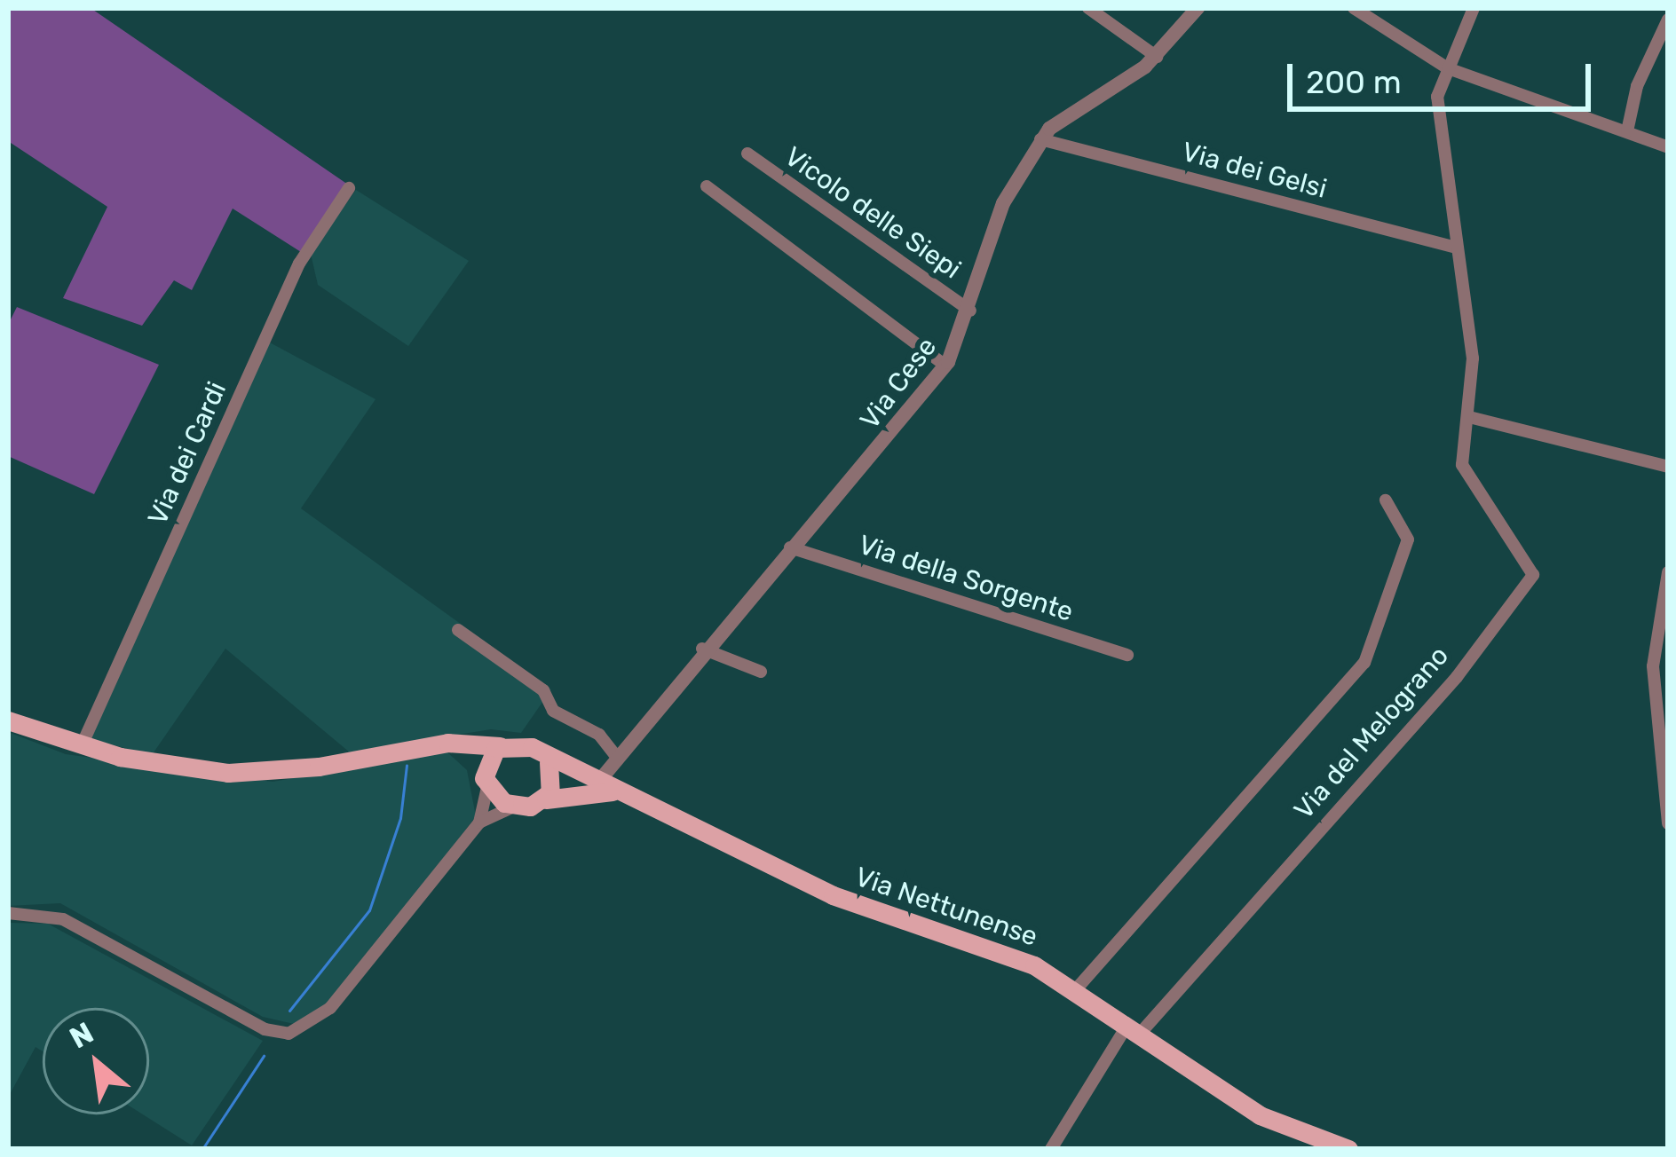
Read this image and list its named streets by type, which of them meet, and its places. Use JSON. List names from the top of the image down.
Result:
{
  "streets": {
    "main road": ["Via Nettunense"],
    "street": [
      "Via dei Gelsi",
      "Vicolo delle Siepi",
      "Via Cese",
      "Via dei Cardi",
      "Via della Sorgente",
      "Via del Melograno"
    ]
  },
  "crossings": [
    ["Via dei Gelsi", "Via Cese"],
    ["Via dei Gelsi", "Via del Melograno"],
    ["Vicolo delle Siepi", "Via Cese"],
    ["Via Cese", "Via della Sorgente"],
    ["Via Cese", "Via Nettunense"],
    ["Via dei Cardi", "Via Nettunense"],
    ["Via del Melograno", "Via Nettunense"]
  ],
  "scale_bar": "200 m",
  "north": "top left"
}
